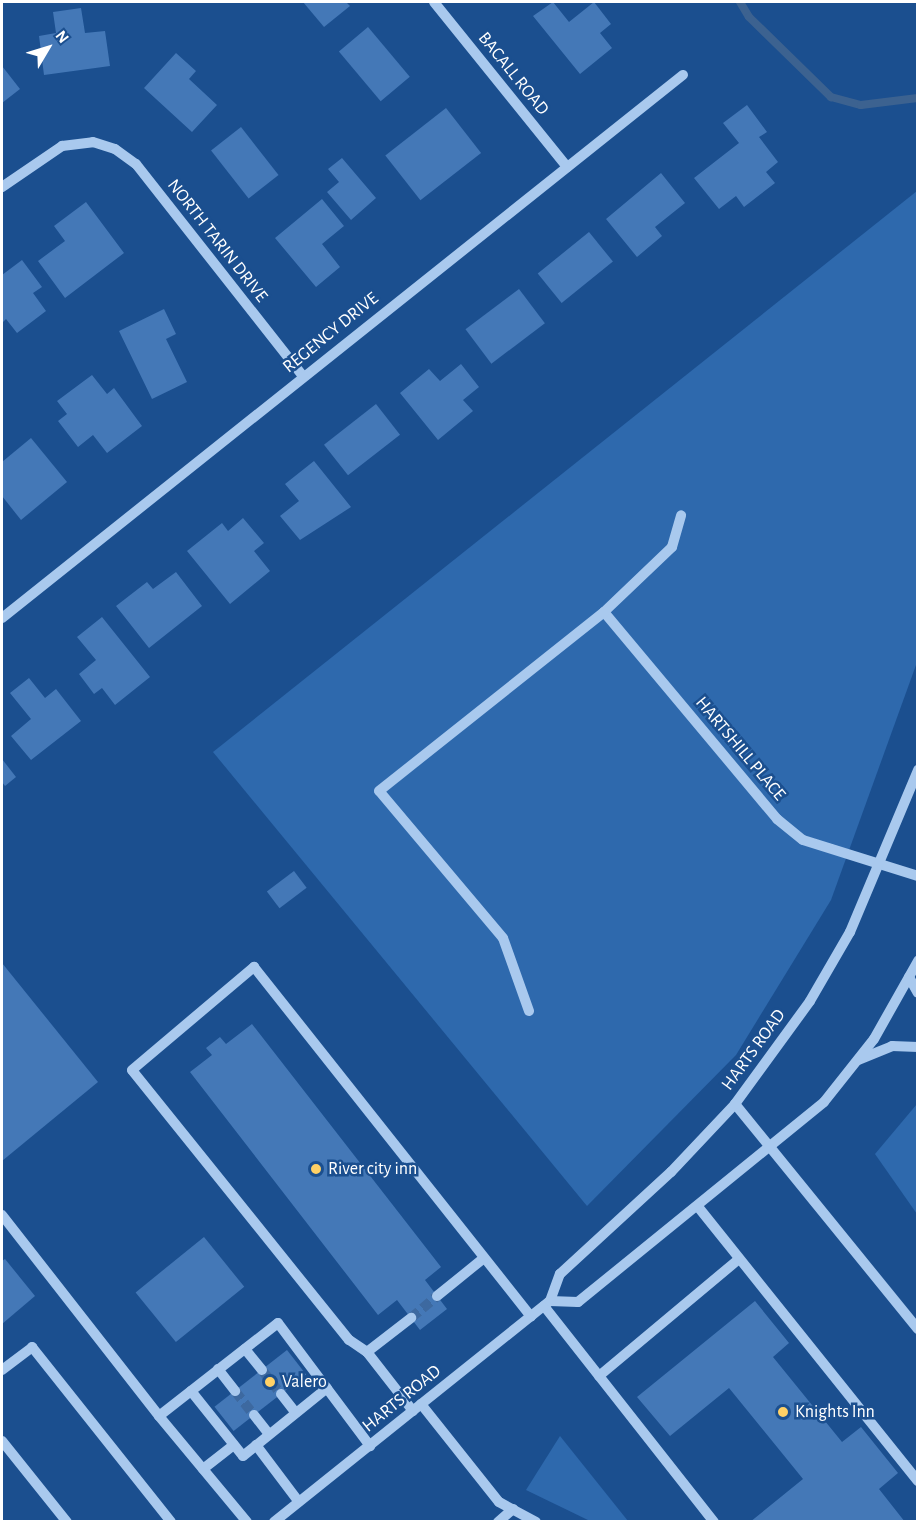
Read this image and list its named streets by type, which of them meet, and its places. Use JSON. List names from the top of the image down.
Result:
{
  "streets": {
    "street": [
      "BACALL ROAD",
      "NORTH TARIN DRIVE",
      "REGENCY DRIVE",
      "HARTSHILL PLACE",
      "HARTS ROAD"
    ]
  },
  "crossings": [
    ["BACALL ROAD", "REGENCY DRIVE"],
    ["NORTH TARIN DRIVE", "REGENCY DRIVE"],
    ["HARTSHILL PLACE", "HARTS ROAD"]
  ],
  "places": ["River city inn", "Valero", "Knights Inn"],
  "north": "top right"
}
